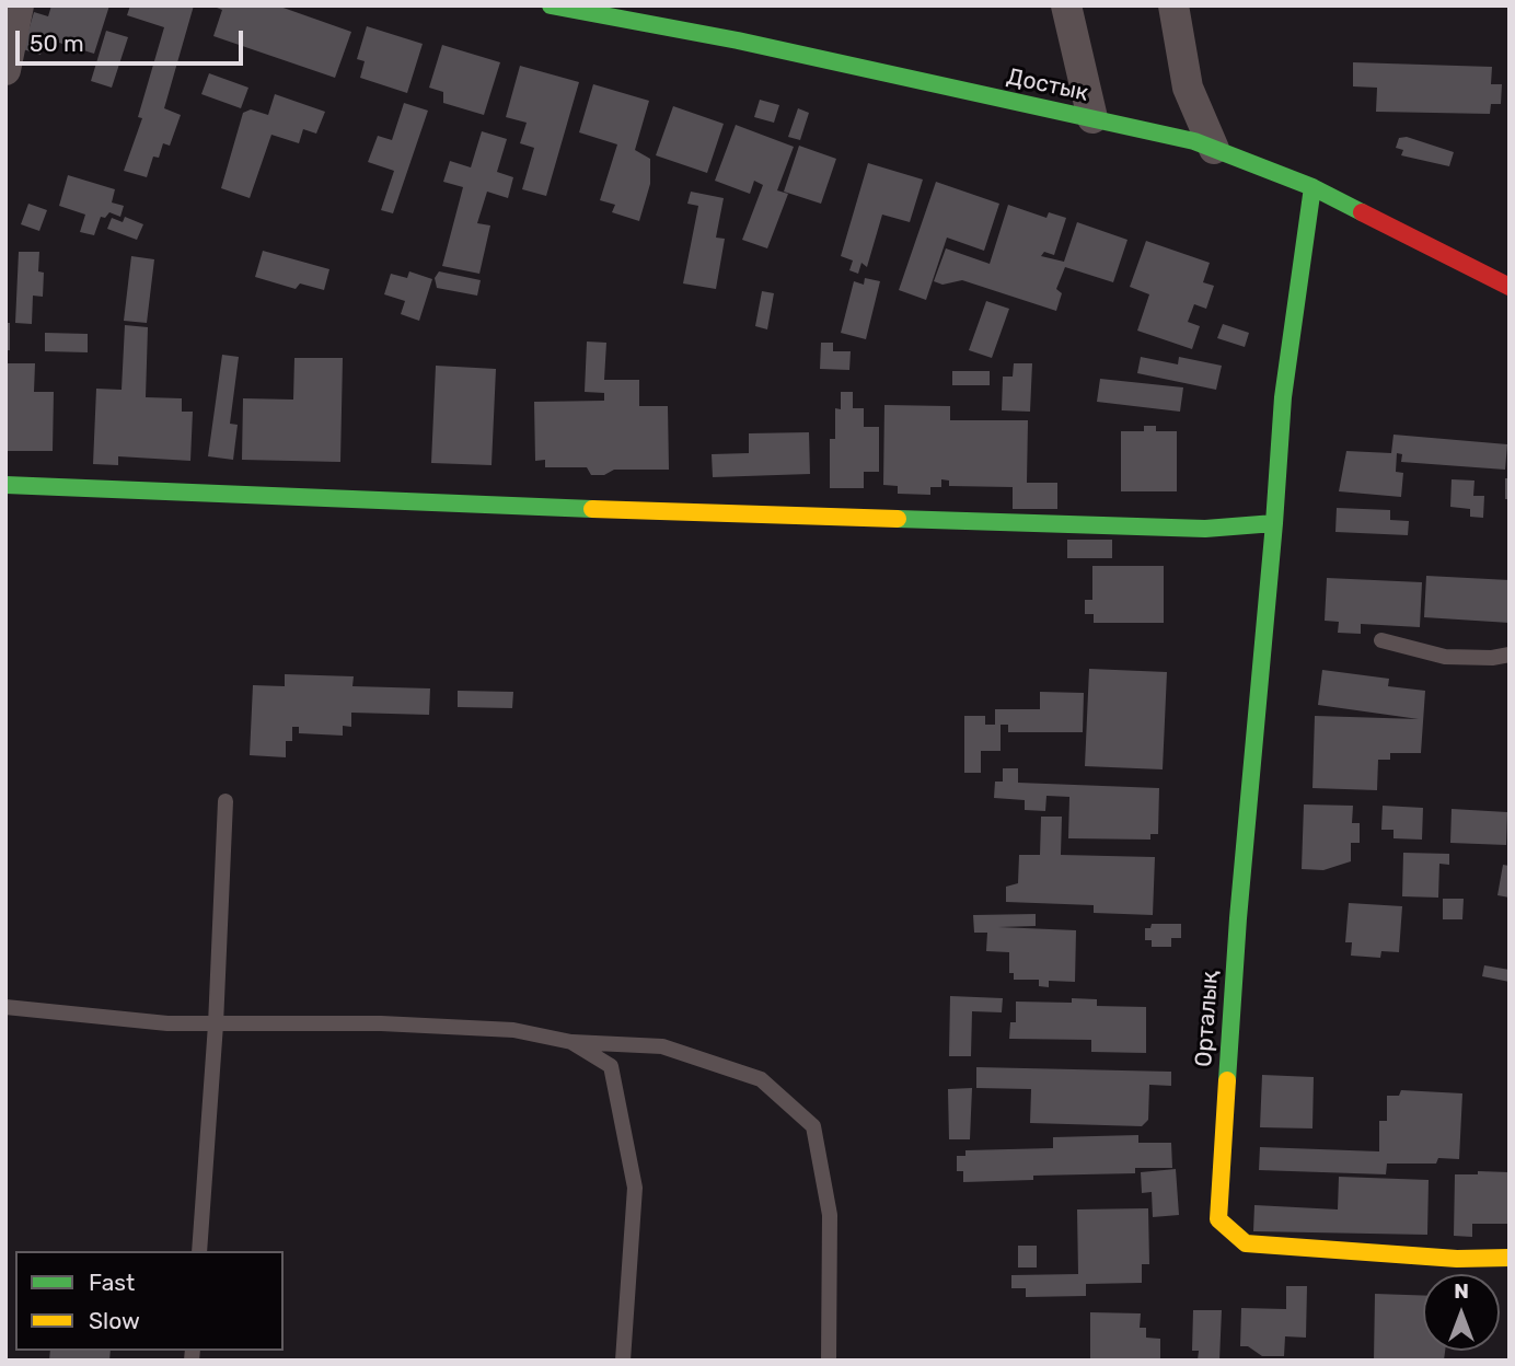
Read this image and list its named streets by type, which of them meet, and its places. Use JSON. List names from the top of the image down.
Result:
{
  "streets": {
    "street": ["Достык", "Орталық"]
  },
  "legend": ["Fast", "Slow"],
  "scale_bar": "50 m",
  "north": "top"
}
